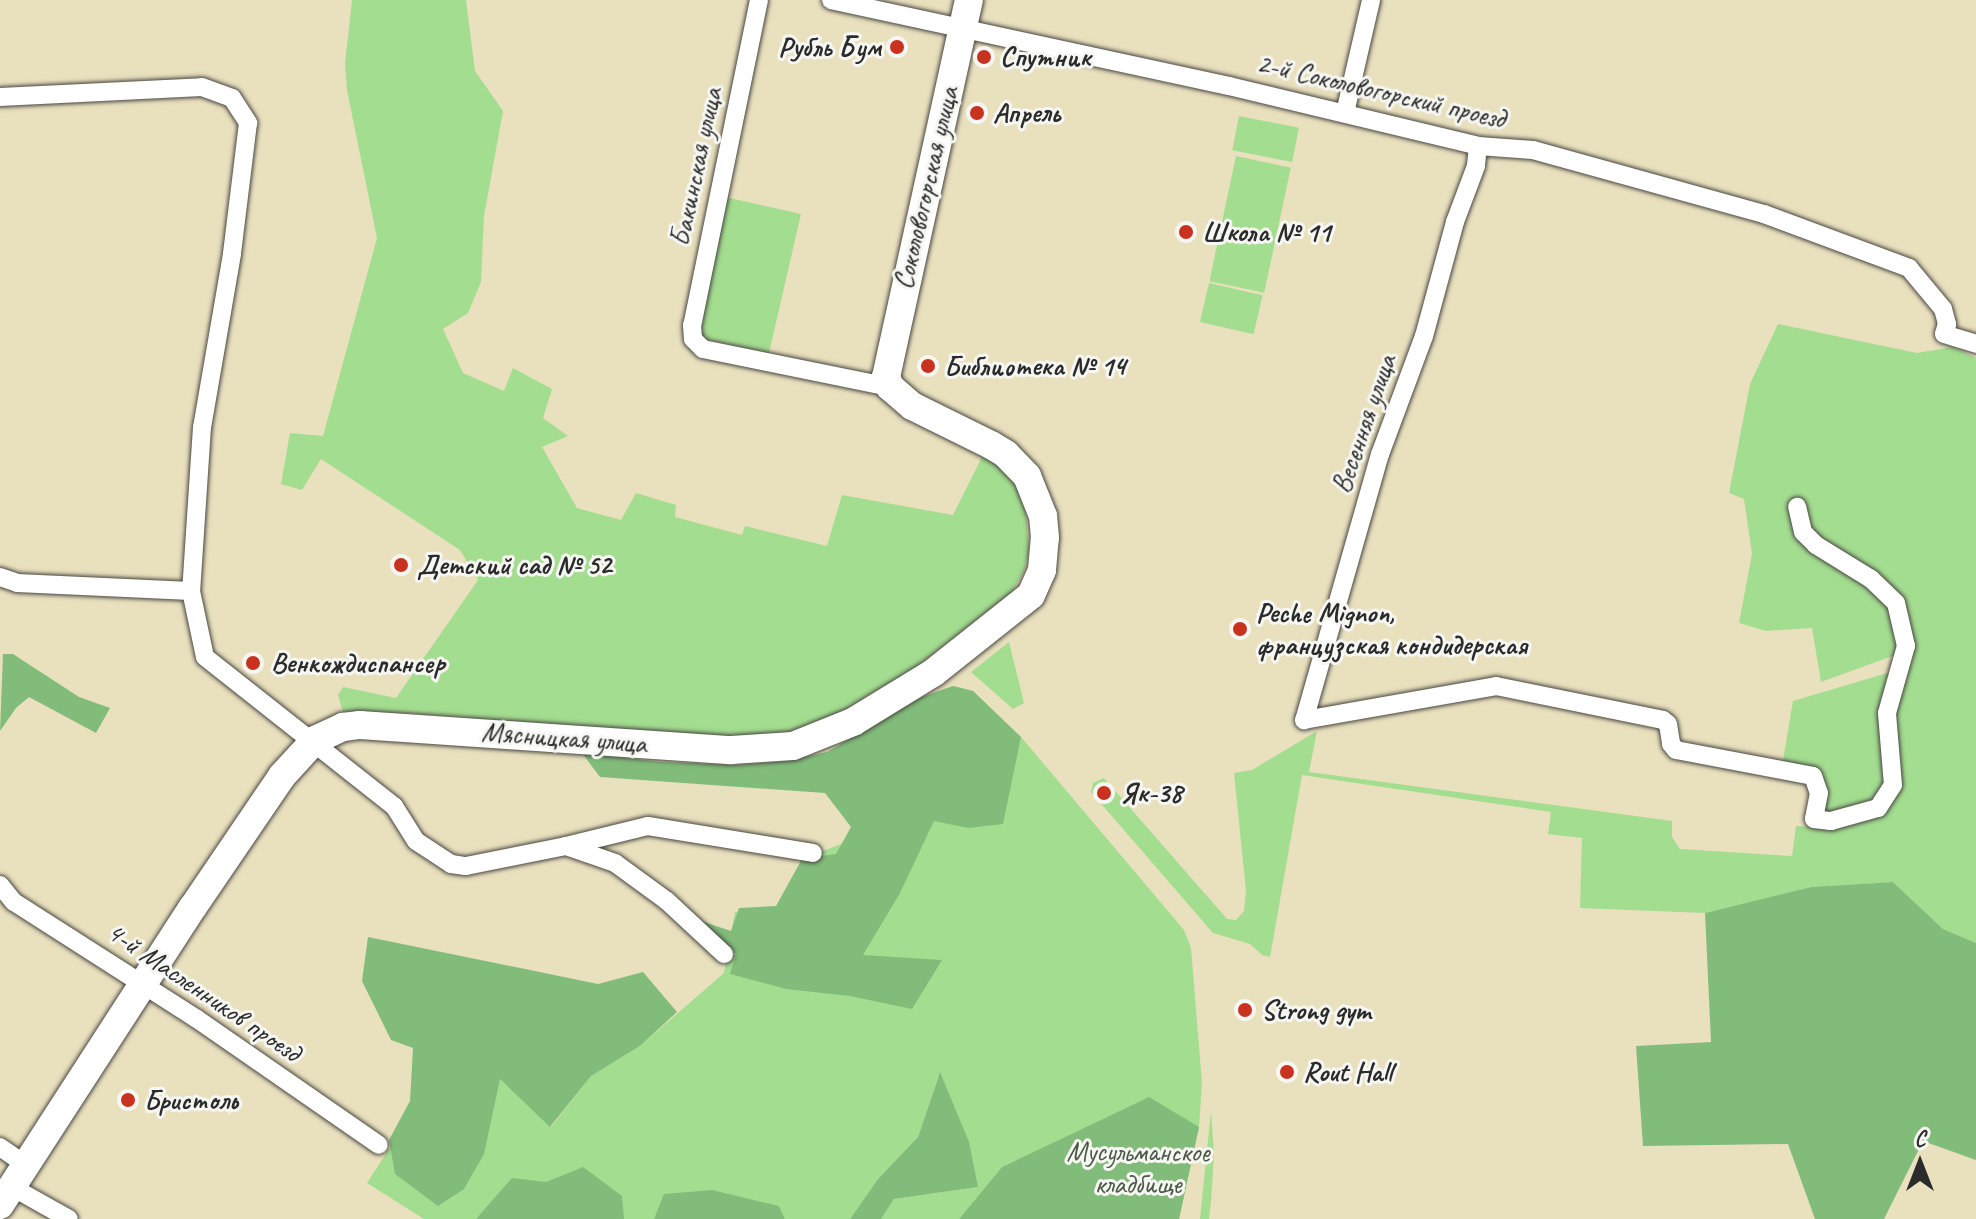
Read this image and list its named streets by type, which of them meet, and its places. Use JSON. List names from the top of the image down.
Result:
{
  "streets": {
    "main road": ["Соколовогорская улица", "Мясницкая улица"],
    "street": [
      "2-й Соколовогорский проезд",
      "Бакинская улица",
      "Весенняя улица",
      "4-й Масленников проезд"
    ]
  },
  "crossings": [
    ["2-й Соколовогорский проезд", "Соколовогорская улица"],
    ["2-й Соколовогорский проезд", "Весенняя улица"],
    ["Бакинская улица", "Соколовогорская улица"],
    ["Бакинская улица", "Мясницкая улица"],
    ["Соколовогорская улица", "Мясницкая улица"],
    ["Мясницкая улица", "4-й Масленников проезд"]
  ],
  "parks": ["Мусульманское кладбище"],
  "places": [
    "Рубль Бум",
    "Спутник",
    "Апрель",
    "Школа № 11",
    "Библиотека № 14",
    "Детский сад № 52",
    "Peche Mignon, французская кондидерская",
    "Венкождиспансер",
    "Як-38",
    "Strong gym",
    "Rout Hall",
    "Бристоль"
  ],
  "north": "top"
}
